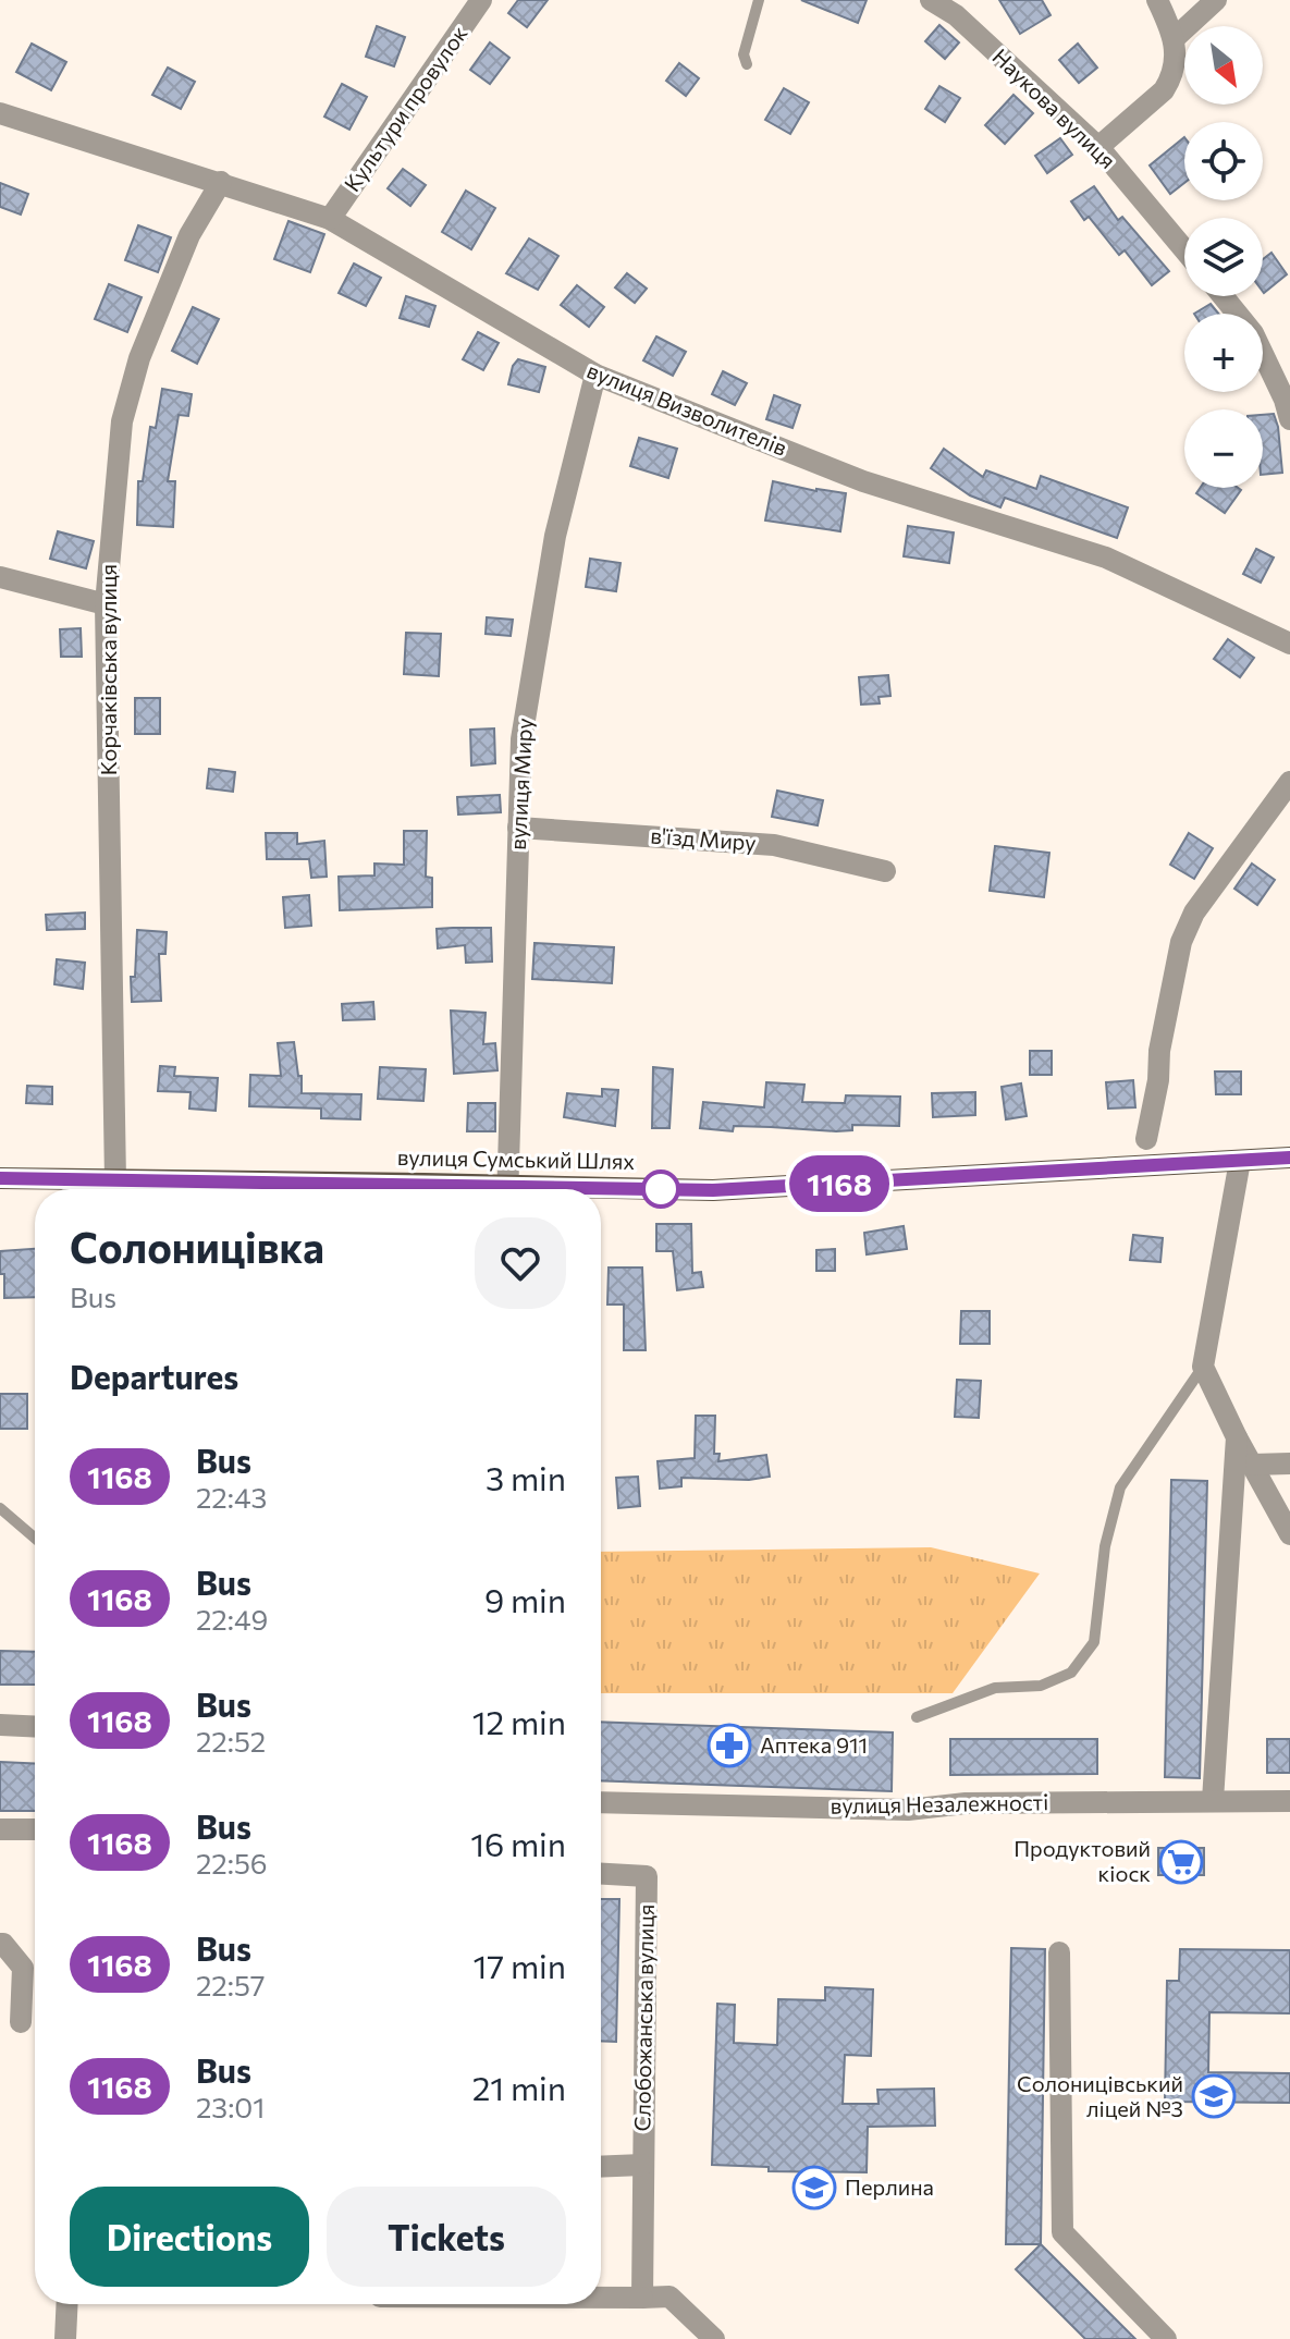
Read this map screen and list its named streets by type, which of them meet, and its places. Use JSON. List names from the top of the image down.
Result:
{
  "streets": {
    "main road": ["вулиця Сумський Шлях"],
    "street": [
      "Культури провулок",
      "Наукова вулиця",
      "вулиця Визволителів",
      "Корчаківська вулиця",
      "вулиця Миру",
      "в'їзд Миру",
      "вулиця Незалежності",
      "Слобожанська вулиця"
    ]
  },
  "crossings": [
    ["Культури провулок", "вулиця Визволителів"],
    ["вулиця Визволителів", "Корчаківська вулиця"],
    ["вулиця Визволителів", "вулиця Миру"],
    ["Корчаківська вулиця", "вулиця Сумський Шлях"],
    ["вулиця Миру", "в'їзд Миру"]
  ],
  "places": {
    "pharmacy": ["Аптека 911"],
    "supermarket": ["Продуктовий кіоск"],
    "school or university": ["Солоницівський ліцей №3", "Перлина"]
  },
  "lines": ["bus line 1168"],
  "north": "bottom right",
  "page": {
    "on_map": "1168",
    "map_buttons": ["+", "−"],
    "heading": [
      ["Солоницівка", "Bus"],
      "Departures"
    ],
    "list": [
      {
        "mark": "1168",
        "name": "Bus",
        "note": "22:43",
        "value": "3 min"
      },
      {
        "mark": "1168",
        "name": "Bus",
        "note": "22:49",
        "value": "9 min"
      },
      {
        "mark": "1168",
        "name": "Bus",
        "note": "22:52",
        "value": "12 min"
      },
      {
        "mark": "1168",
        "name": "Bus",
        "note": "22:56",
        "value": "16 min"
      },
      {
        "mark": "1168",
        "name": "Bus",
        "note": "22:57",
        "value": "17 min"
      },
      {
        "mark": "1168",
        "name": "Bus",
        "note": "23:01",
        "value": "21 min"
      }
    ],
    "buttons": ["Directions", "Tickets"]
  }
}
